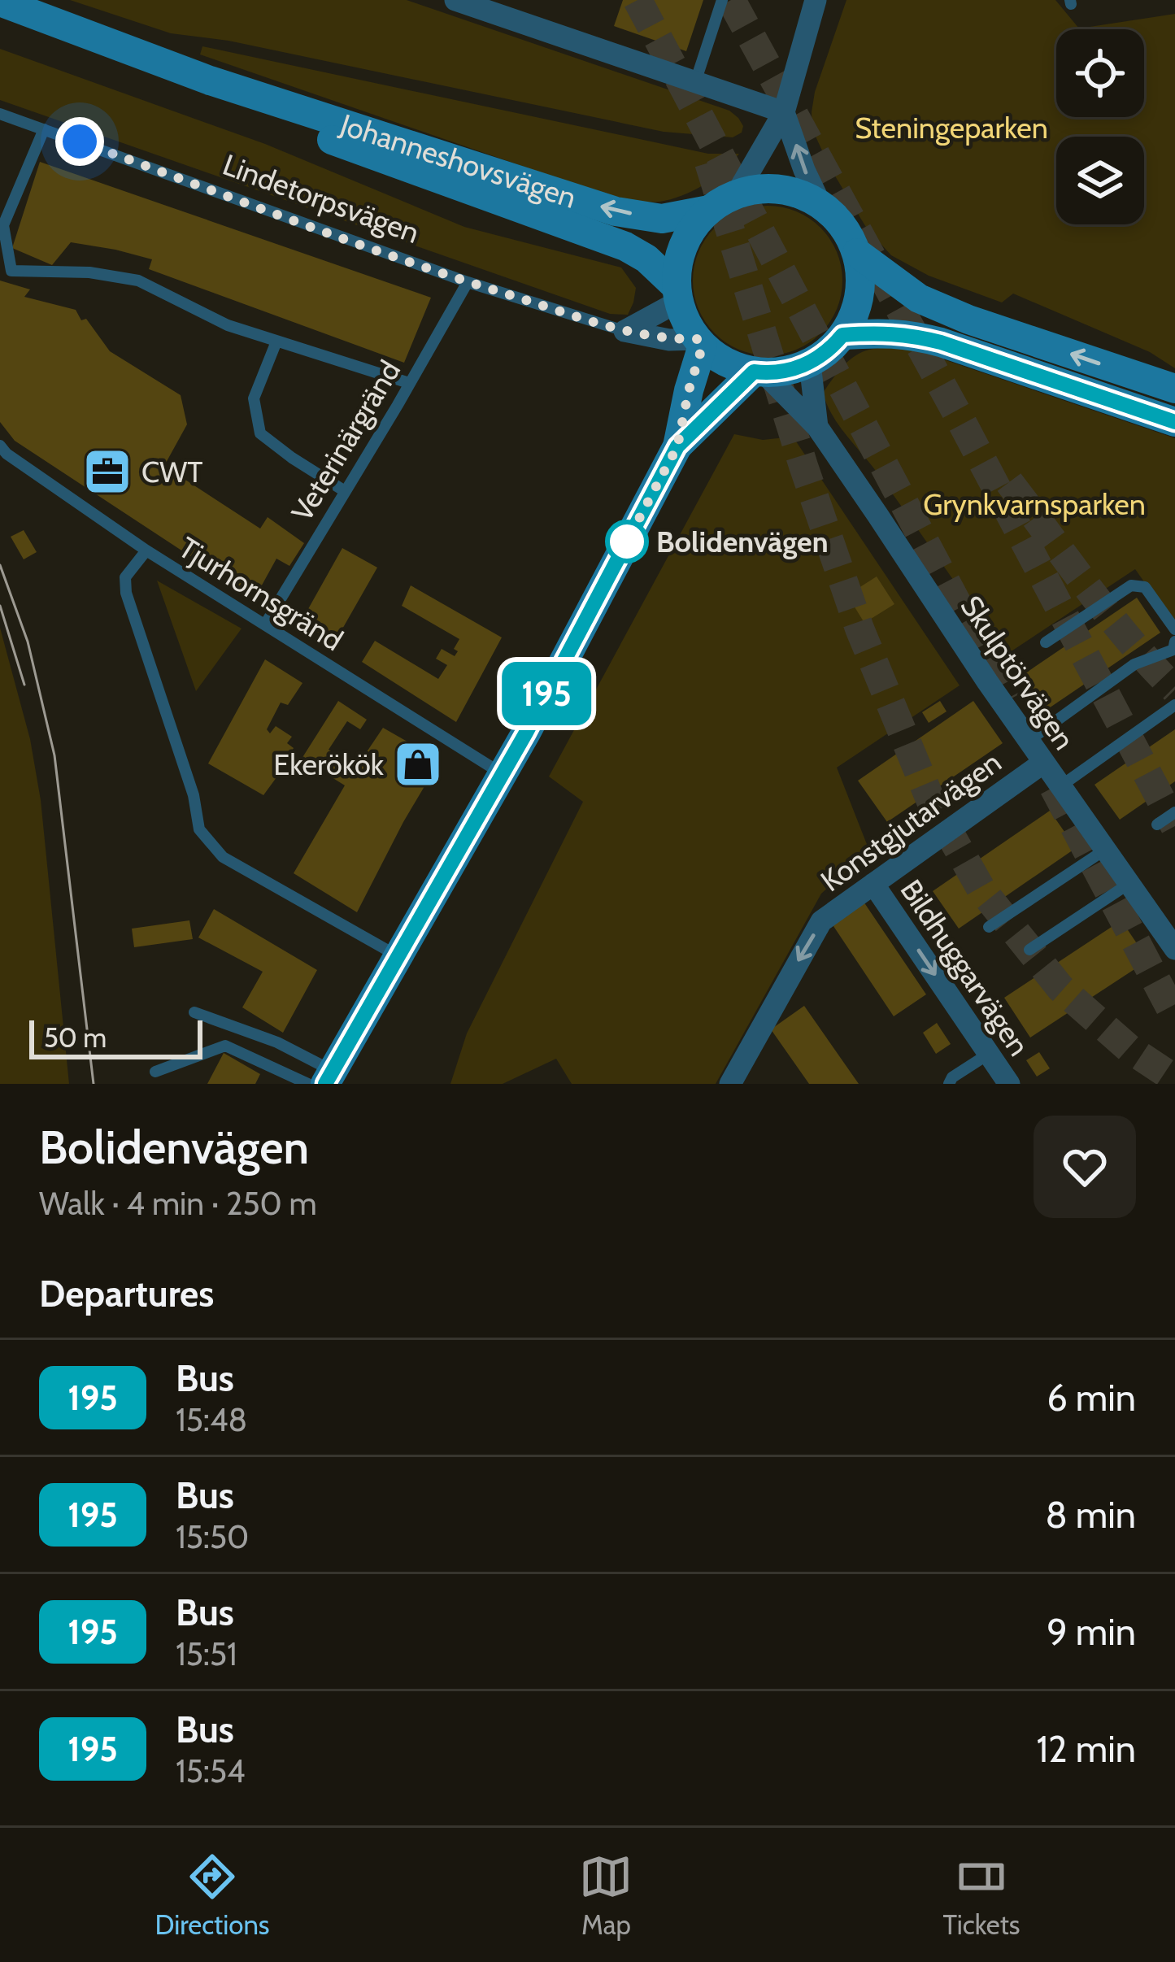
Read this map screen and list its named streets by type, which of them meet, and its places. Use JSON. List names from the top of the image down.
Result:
{
  "streets": {
    "main road": ["Johanneshovsvägen"],
    "street": [
      "Lindetorpsvägen",
      "Skulptörvägen",
      "Konstgjutarvägen",
      "Bildhuggarvägen"
    ],
    "lane": ["Veterinärgränd", "Tjurhornsgränd"]
  },
  "crossings": [
    ["Johanneshovsvägen", "Lindetorpsvägen"],
    ["Johanneshovsvägen", "Skulptörvägen"],
    ["Lindetorpsvägen", "Veterinärgränd"],
    ["Lindetorpsvägen", "Skulptörvägen"],
    ["Veterinärgränd", "Tjurhornsgränd"],
    ["Skulptörvägen", "Konstgjutarvägen"],
    ["Konstgjutarvägen", "Bildhuggarvägen"]
  ],
  "one_way": ["Konstgjutarvägen", "Bildhuggarvägen"],
  "parks": ["Steningeparken", "Grynkvarnsparken"],
  "places": {
    "office": ["CWT"],
    "other": ["Bolidenvägen"],
    "shop": ["Ekerökök"]
  },
  "lines": ["bus line 195"],
  "scale_bar": "50 m",
  "page": {
    "on_map": "195",
    "scale": "50 m",
    "heading": [
      ["Bolidenvägen", "Walk · 4 min · 250 m"],
      "Departures"
    ],
    "list": [
      {
        "mark": "195",
        "name": "Bus",
        "note": "15:48",
        "value": "6 min"
      },
      {
        "mark": "195",
        "name": "Bus",
        "note": "15:50",
        "value": "8 min"
      },
      {
        "mark": "195",
        "name": "Bus",
        "note": "15:51",
        "value": "9 min"
      },
      {
        "mark": "195",
        "name": "Bus",
        "note": "15:54",
        "value": "12 min"
      }
    ],
    "tabs": ["Directions", "Map", "Tickets"]
  }
}
